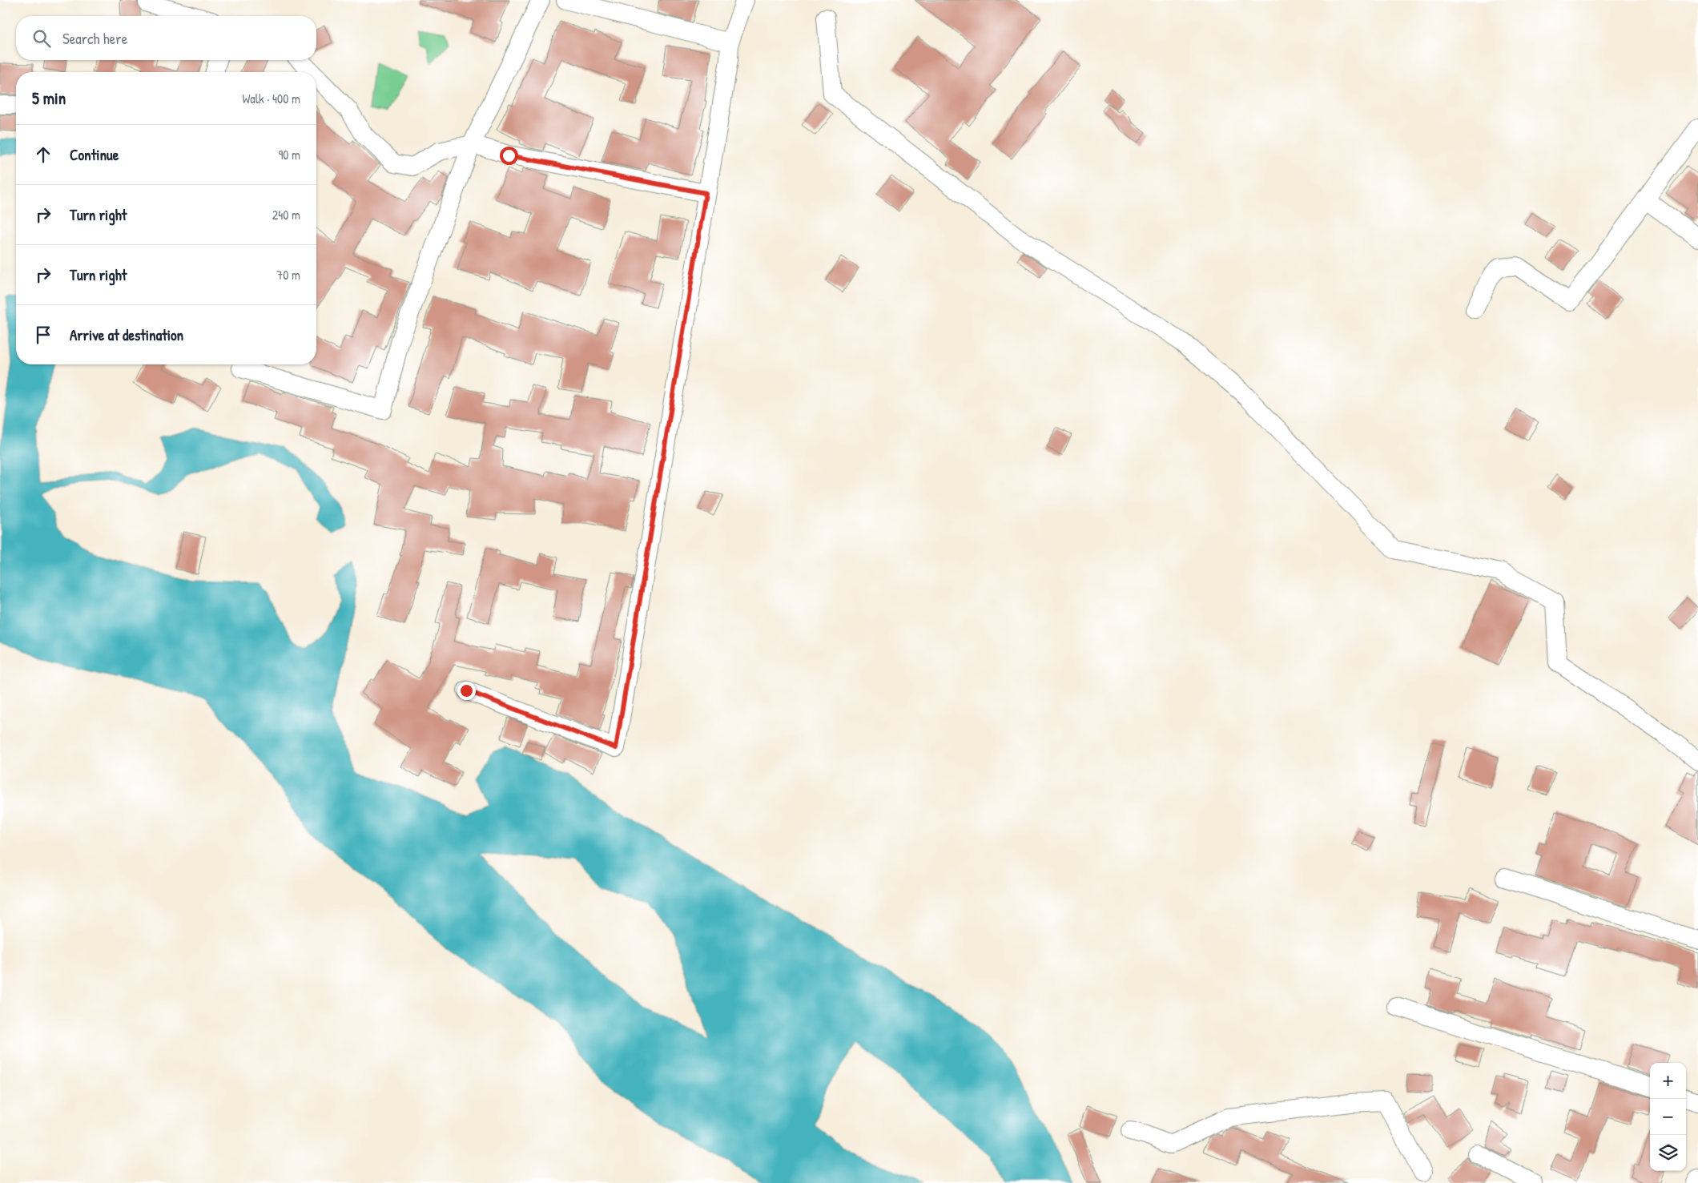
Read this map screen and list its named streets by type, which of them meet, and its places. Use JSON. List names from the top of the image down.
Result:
{
  "page": {
    "search": "Search here",
    "heading": ["5 min", "Walk · 400 m"],
    "list": [
      ["Continue", "90 m"],
      ["Turn right", "240 m"],
      ["Turn right", "70 m"],
      "Arrive at destination"
    ],
    "map_buttons": ["+", "−"]
  }
}
